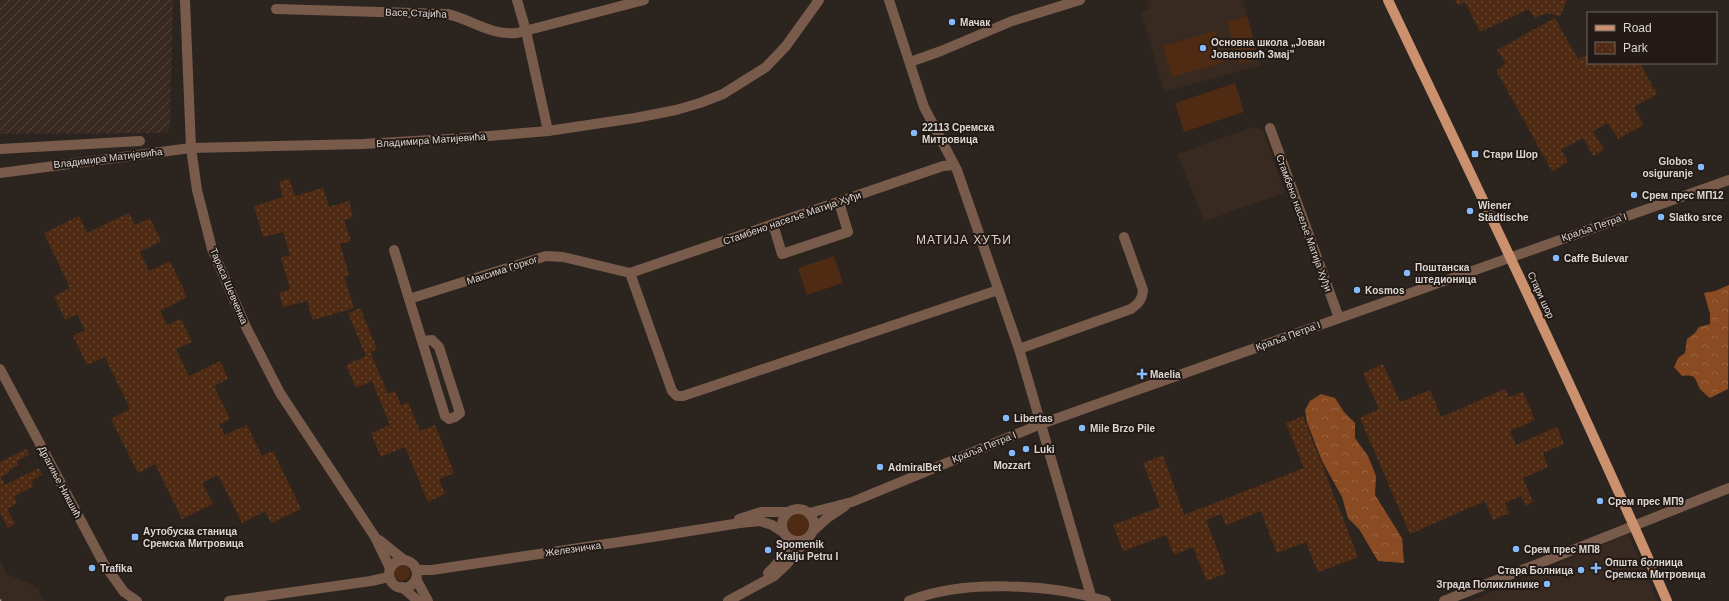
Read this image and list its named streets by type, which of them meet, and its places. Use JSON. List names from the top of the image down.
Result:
{
  "streets": {
    "main road": ["Стари шор"],
    "street": [
      "Васе Стајића",
      "Владимира Матијевића",
      "Стамбено насеље Матија Хуђи",
      "Краља Петра I",
      "Максима Горког",
      "Тараса Шевченка",
      "Драгиње Никшић",
      "Железничка"
    ]
  },
  "crossings": [
    ["Владимира Матијевића", "Тараса Шевченка"],
    ["Стамбено насеље Матија Хуђи", "Краља Петра I"],
    ["Стамбено насеље Матија Хуђи", "Максима Горког"],
    ["Краља Петра I", "Стари шор"],
    ["Краља Петра I", "Железничка"],
    ["Тараса Шевченка", "Железничка"]
  ],
  "districts": ["МАТИЈА ХУЂИ"],
  "places": {
    "other": [
      "Мачак",
      "Основна школа „Јован Јовановић Змај”",
      "22113 Сремска Митровица",
      "Globos osiguranje",
      "Срем прес МП12",
      "Wiener Städtische",
      "Slatko srce",
      "Caffe Bulevar",
      "Поштанска штедионица",
      "Kosmos",
      "Libertas",
      "Mile Brzo Pile",
      "Luki",
      "Mozzart",
      "AdmiralBet",
      "Срем прес МП9",
      "Срем прес МП8",
      "Spomenik Kralju Petru I",
      "Trafika",
      "Стара Болница",
      "Зграда Поликлинике"
    ],
    "transit": ["Стари Шор", "Аутобуска станица Сремска Митровица"],
    "health": ["Maelia", "Општа болница Сремска Митровица"]
  },
  "legend": ["Road", "Park"]
}
